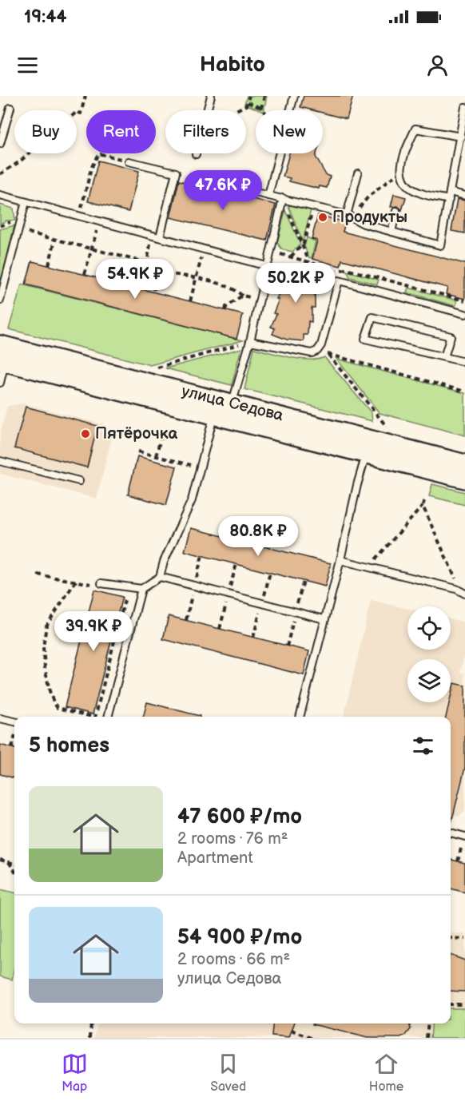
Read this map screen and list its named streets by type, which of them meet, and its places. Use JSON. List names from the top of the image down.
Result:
{
  "streets": {
    "main road": ["улица Седова"]
  },
  "places": ["Продукты", "Пятёрочка"],
  "page": {
    "status": "19:44",
    "header": "Habito",
    "chip": [
      "Buy",
      "Rent",
      "Filters",
      "New"
    ],
    "price": [
      "47.6K ₽",
      "54.9K ₽",
      "50.2K ₽",
      "80.8K ₽",
      "39.9K ₽"
    ],
    "heading": "5 homes",
    "list": [
      {
        "name": "47 600 ₽/mo",
        "note": "2 rooms · 76 m² · Apartment"
      },
      {
        "name": "54 900 ₽/mo",
        "note": "2 rooms · 66 m² · улица Седова"
      }
    ],
    "tabs": ["Map", "Saved", "Home"]
  }
}
